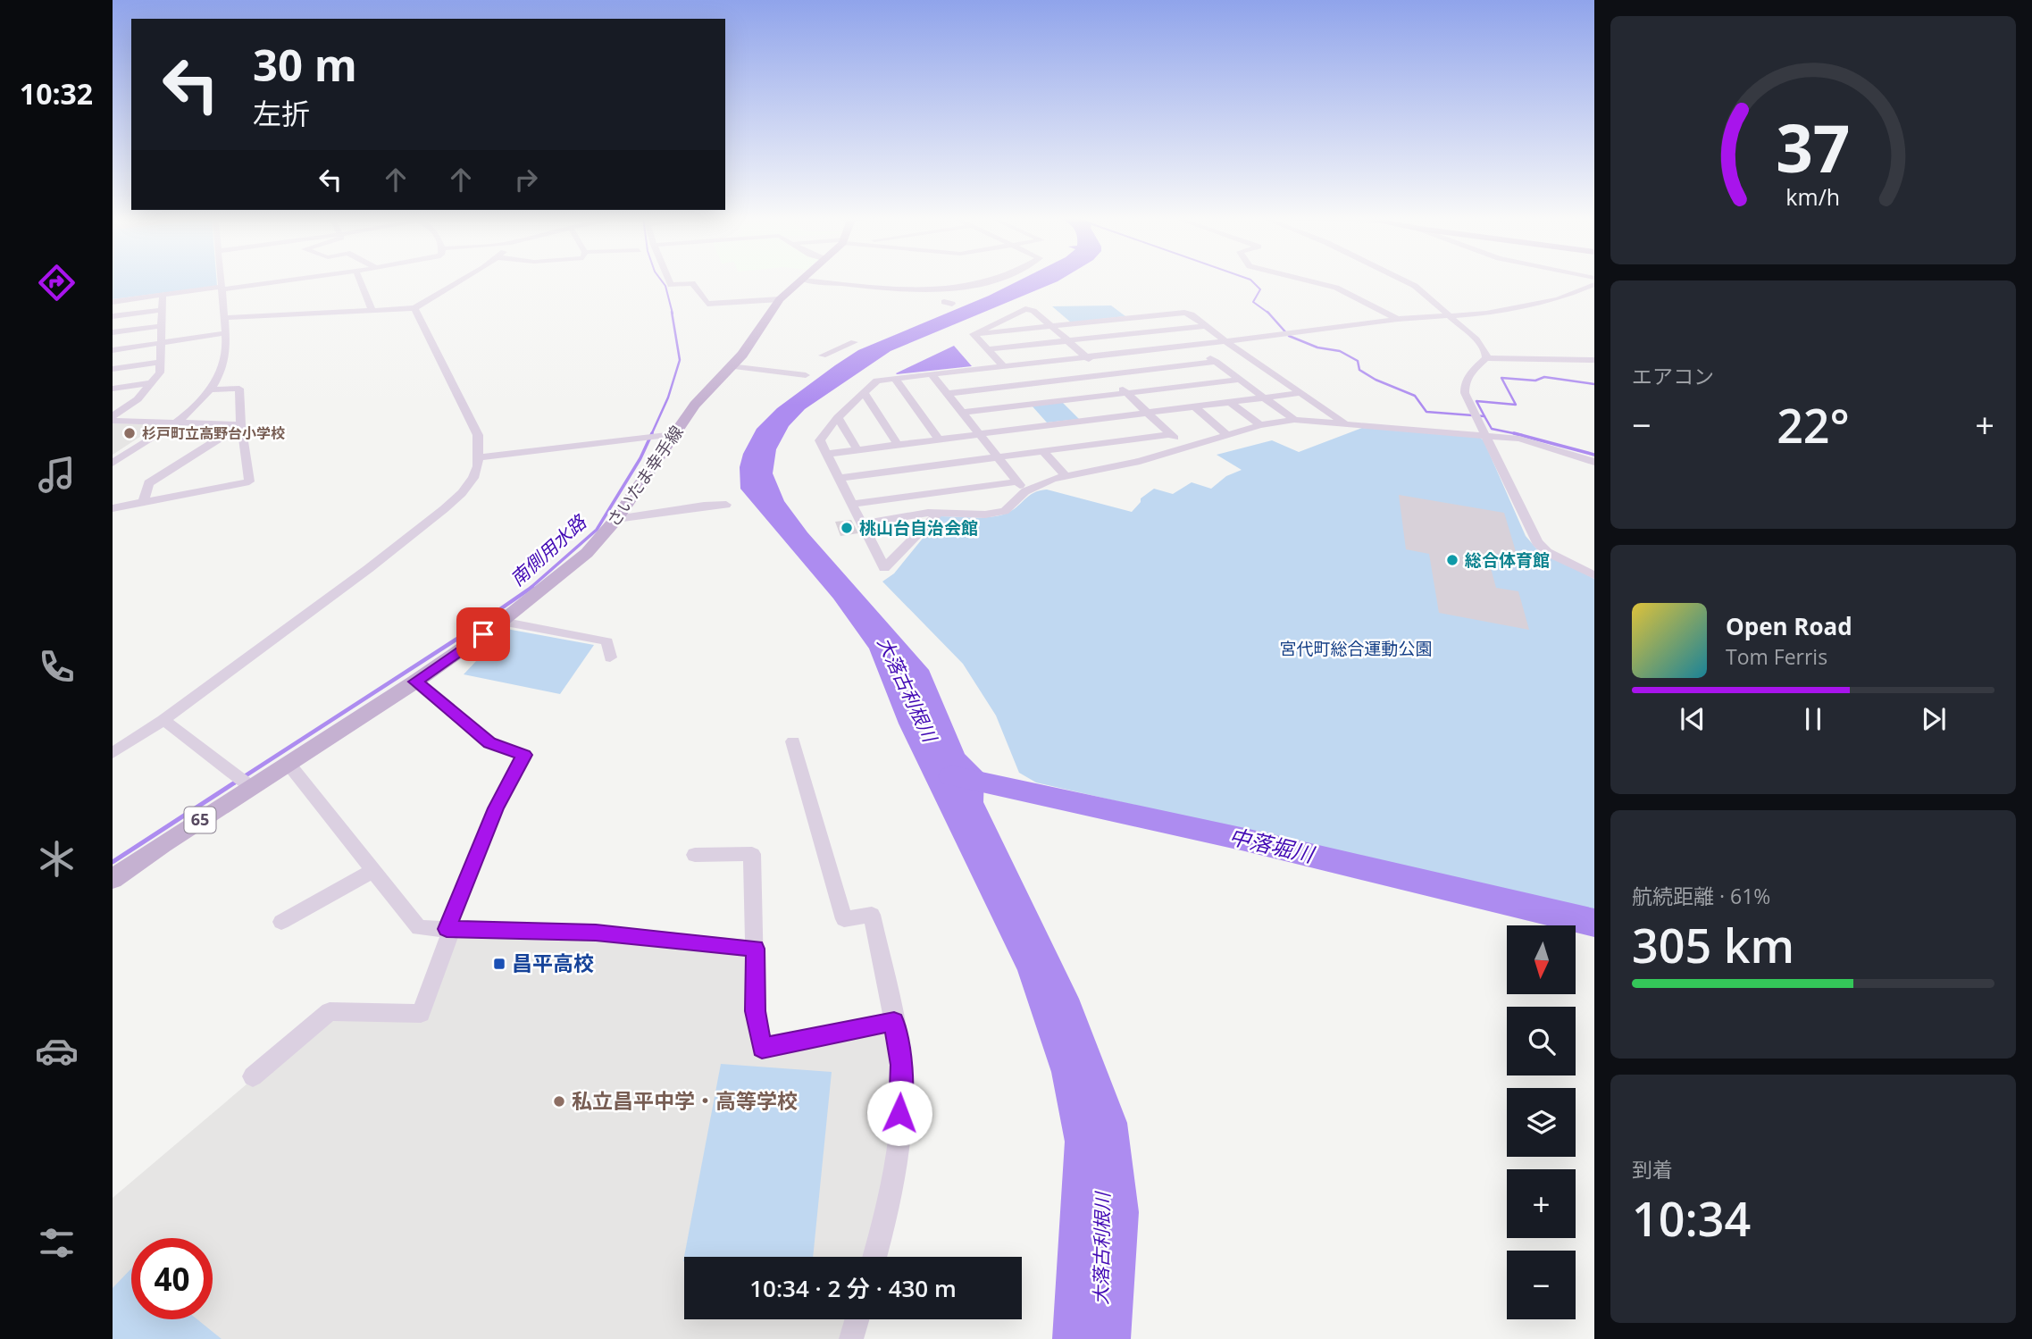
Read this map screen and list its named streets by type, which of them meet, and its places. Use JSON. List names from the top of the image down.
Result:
{
  "streets": {
    "main road": ["さいたま幸手線", "65"]
  },
  "water": ["南側用水路", "大落古利根川", "中落堀川"],
  "parks": ["宮代町総合運動公園"],
  "places": {
    "other": [
      "杉戸町立高野台小学校",
      "桃山台自治会館",
      "総合体育館",
      "私立昌平中学・高等学校"
    ],
    "transit": ["昌平高校"]
  },
  "north": "bottom",
  "page": {
    "tabs": "10:32",
    "turn": ["30 m", "左折"],
    "tile": [
      "エアコン",
      ["航続距離 · 61%", "305 km"],
      ["到着", "10:34"]
    ],
    "heat": ["−", "22°", "+"],
    "song": ["Open Road", "Tom Ferris"],
    "map_buttons": ["+", "−"],
    "limit": "40",
    "trip": "10:34 · 2 分 · 430 m",
    "gauge": ["37", "km/h"]
  }
}
